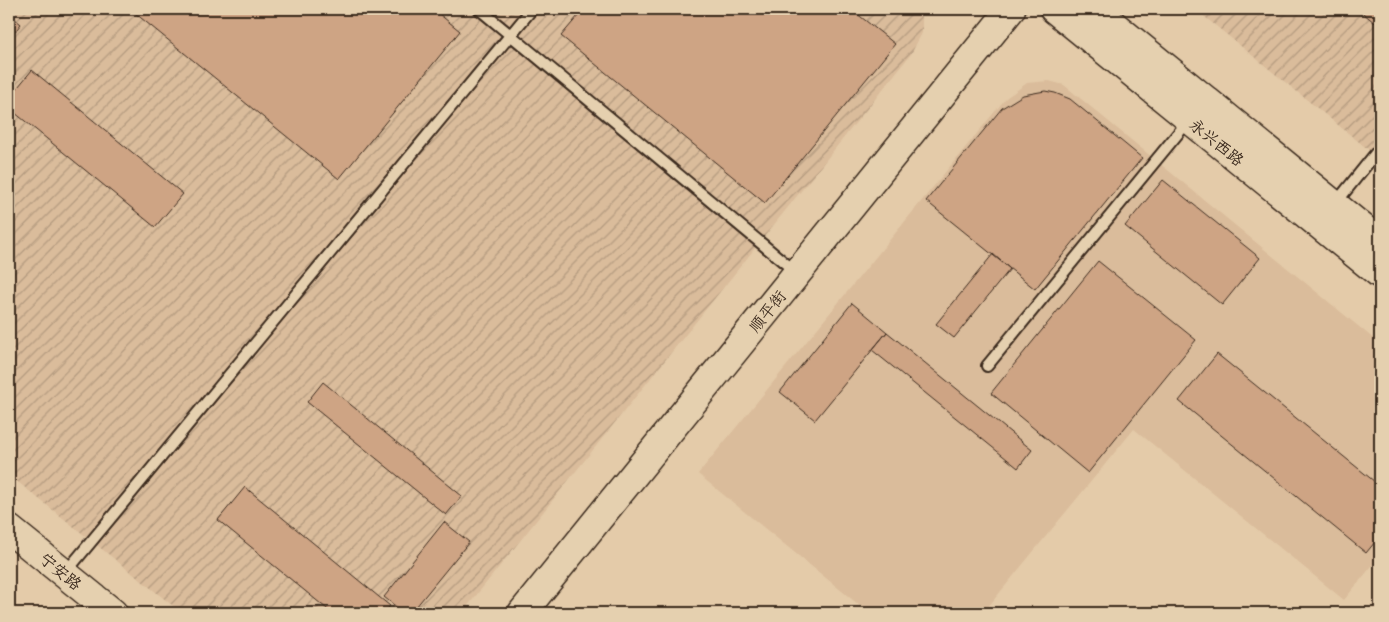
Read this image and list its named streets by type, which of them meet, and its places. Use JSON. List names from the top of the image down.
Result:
{
  "streets": {
    "street": ["永兴西路", "顺平街", "宁安路"]
  }
}
